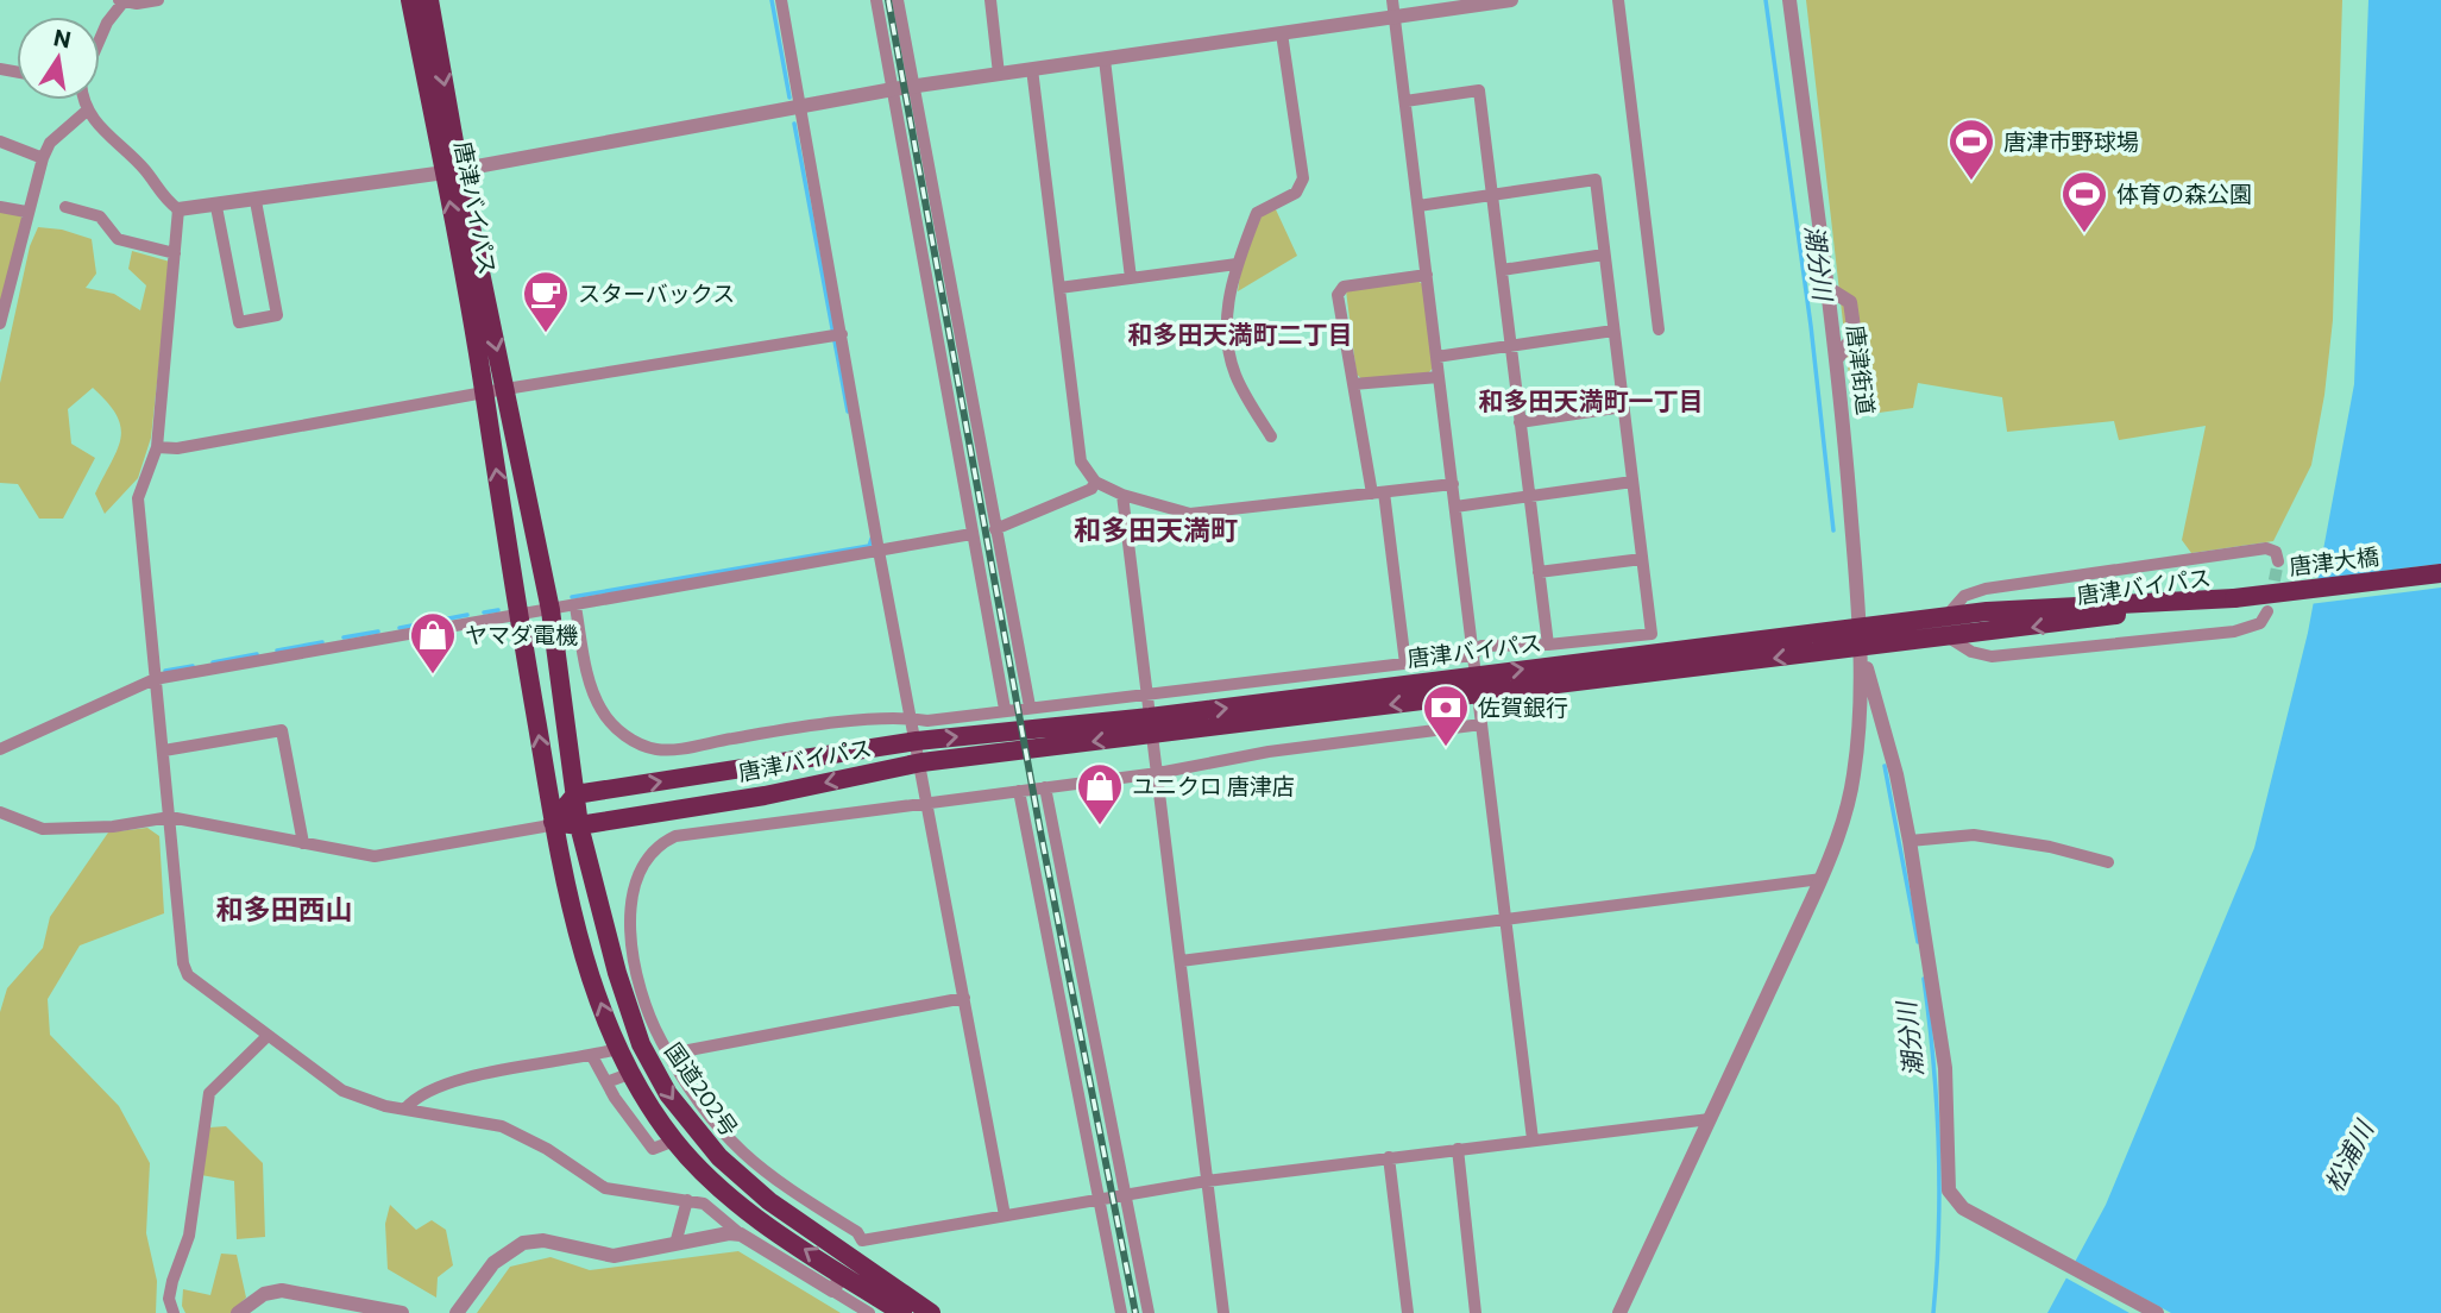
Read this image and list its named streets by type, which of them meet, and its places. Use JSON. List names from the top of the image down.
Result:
{
  "streets": {
    "highway": ["唐津バイパス", "唐津大橋", "国道202号"],
    "street": ["唐津街道"]
  },
  "crossings": [
    ["唐津バイパス", "唐津街道"],
    ["唐津バイパス", "唐津大橋"],
    ["唐津バイパス", "国道202号"]
  ],
  "districts": [
    "和多田天満町二丁目",
    "和多田天満町一丁目",
    "和多田天満町",
    "和多田西山"
  ],
  "water": ["潮分川", "松浦川"],
  "places": {
    "sports": ["唐津市野球場", "体育の森公園"],
    "cafe": ["スターバックス"],
    "shop": ["ヤマダ電機", "ユニクロ 唐津店"],
    "bank": ["佐賀銀行"]
  },
  "north": "top"
}
